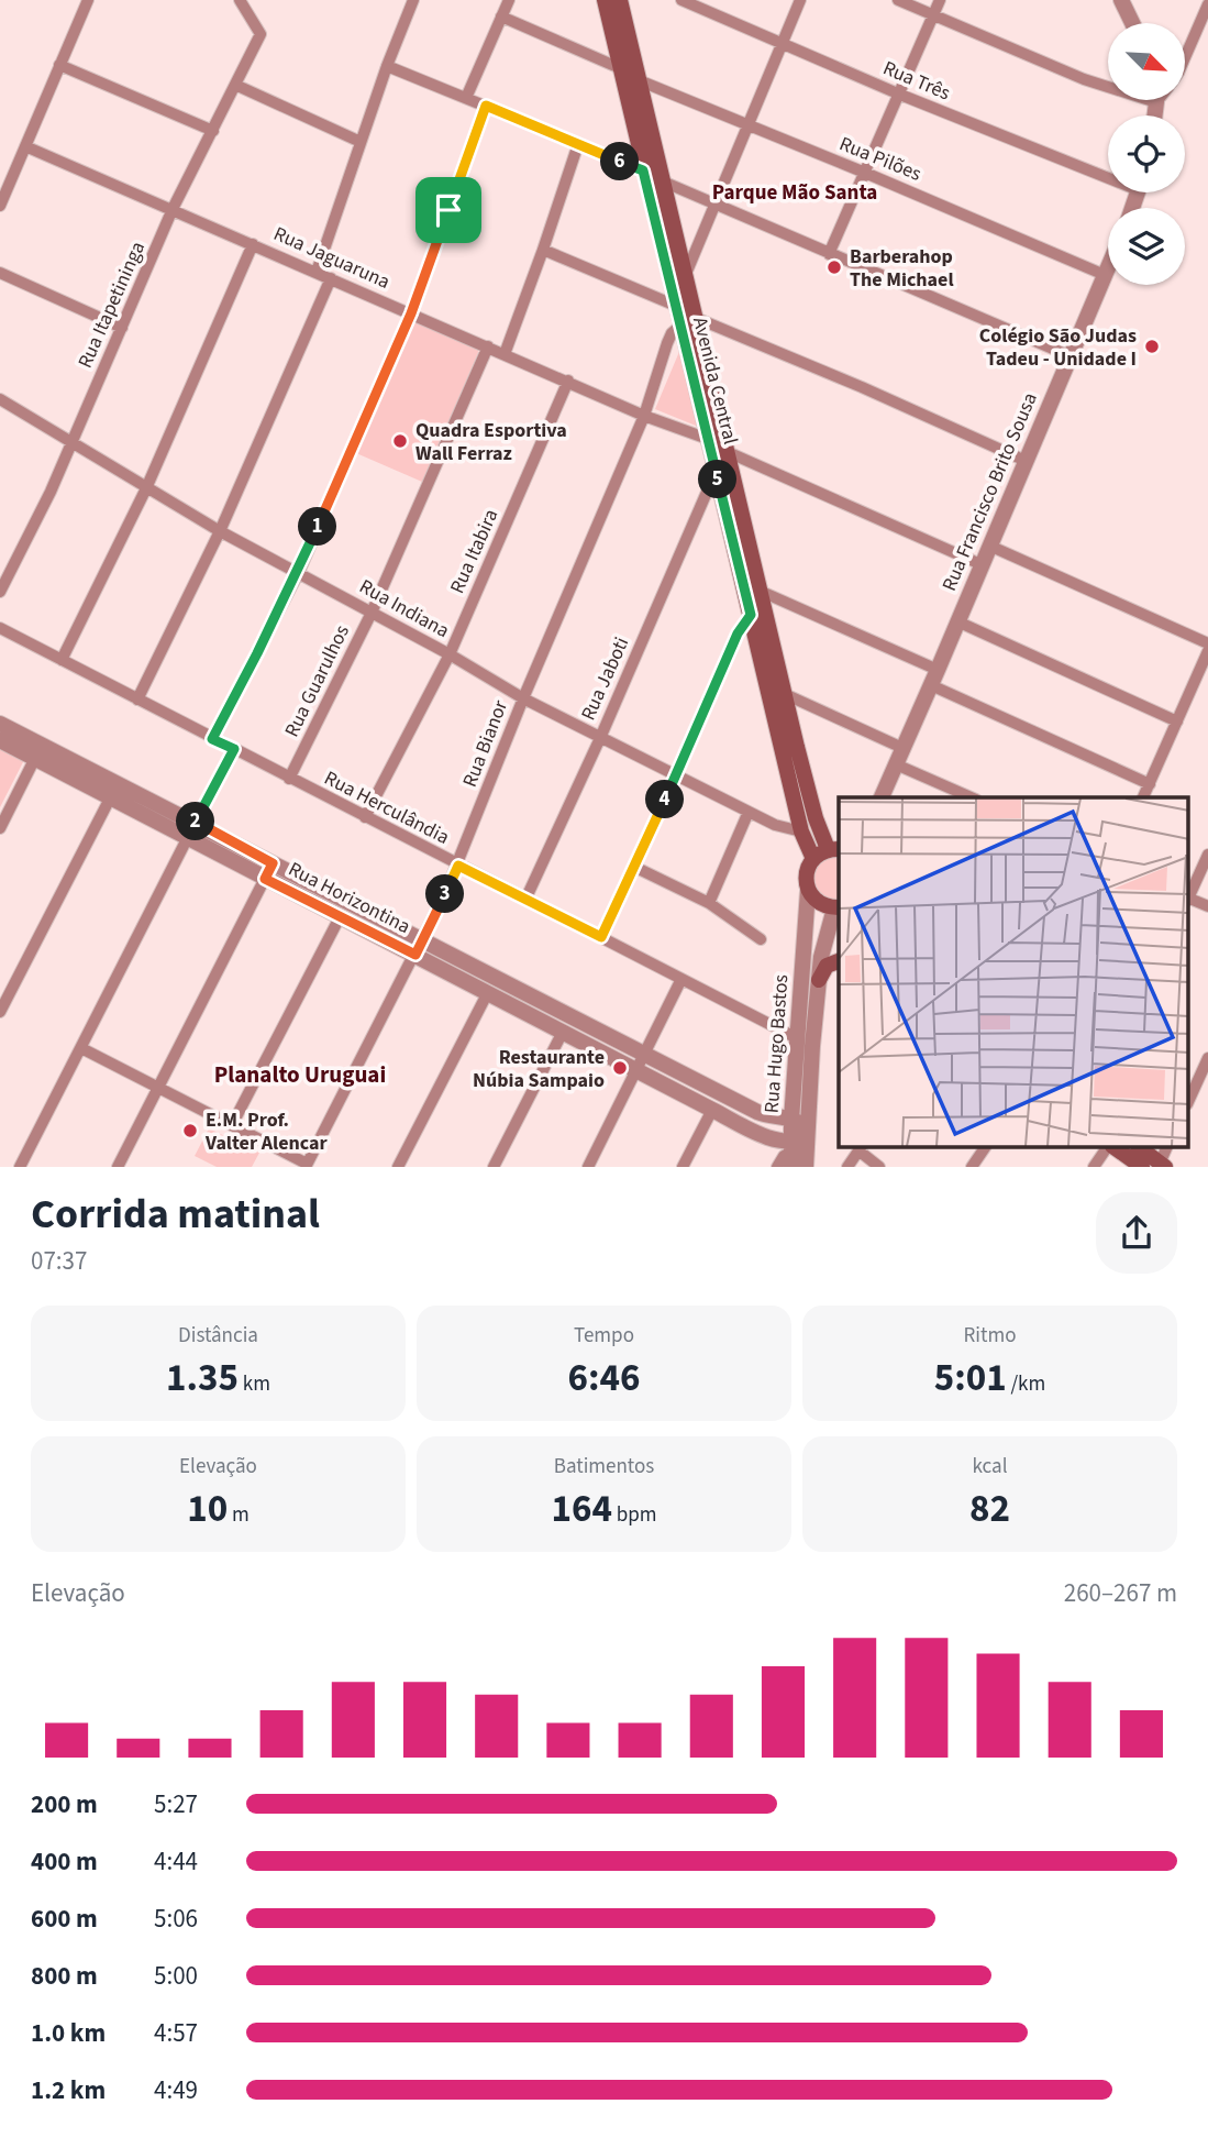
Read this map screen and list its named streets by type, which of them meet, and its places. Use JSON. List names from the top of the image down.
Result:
{
  "streets": {
    "main road": ["Avenida Central"],
    "street": [
      "Rua Três",
      "Rua Pilões",
      "Rua Jaguaruna",
      "Rua Itapetininga",
      "Rua Francisco Brito Sousa",
      "Rua Itabira",
      "Rua Indiana",
      "Rua Jaboti",
      "Rua Guarulhos",
      "Rua Bianor",
      "Rua Herculândia",
      "Rua Horizontina",
      "Rua Hugo Bastos"
    ]
  },
  "crossings": [
    ["Rua Pilões", "Avenida Central"],
    ["Rua Pilões", "Rua Francisco Brito Sousa"],
    ["Rua Jaguaruna", "Rua Itapetininga"],
    ["Rua Jaguaruna", "Avenida Central"],
    ["Rua Jaguaruna", "Rua Itabira"],
    ["Rua Jaguaruna", "Rua Guarulhos"],
    ["Rua Jaguaruna", "Rua Bianor"],
    ["Rua Itapetininga", "Rua Indiana"],
    ["Avenida Central", "Rua Indiana"],
    ["Avenida Central", "Rua Jaboti"],
    ["Avenida Central", "Rua Bianor"],
    ["Rua Itabira", "Rua Indiana"],
    ["Rua Itabira", "Rua Herculândia"],
    ["Rua Indiana", "Rua Jaboti"],
    ["Rua Indiana", "Rua Guarulhos"],
    ["Rua Indiana", "Rua Bianor"],
    ["Rua Jaboti", "Rua Herculândia"],
    ["Rua Guarulhos", "Rua Herculândia"],
    ["Rua Bianor", "Rua Herculândia"],
    ["Rua Bianor", "Rua Horizontina"],
    ["Rua Herculândia", "Rua Hugo Bastos"],
    ["Rua Horizontina", "Rua Hugo Bastos"]
  ],
  "districts": ["Parque Mão Santa", "Planalto Uruguai"],
  "places": [
    "Barberahop The Michael",
    "Colégio São Judas Tadeu - Unidade I",
    "Quadra Esportiva Wall Ferraz",
    "Restaurante Núbia Sampaio",
    "E.M. Prof. Valter Alencar"
  ],
  "north": "bottom right",
  "page": {
    "pins": [
      "6",
      "5",
      "1",
      "4",
      "2",
      "3"
    ],
    "heading": ["Corrida matinal", "07:37"],
    "stats": [
      ["Distância", "1.35 km"],
      ["Tempo", "6:46"],
      ["Ritmo", "5:01 /km"],
      ["Elevação", "10 m"],
      ["Batimentos", "164 bpm"],
      ["kcal", "82"]
    ],
    "chart": ["Elevação", "260–267 m"],
    "list": [
      {
        "name": "200 m",
        "note": "5:27"
      },
      {
        "name": "400 m",
        "note": "4:44"
      },
      {
        "name": "600 m",
        "note": "5:06"
      },
      {
        "name": "800 m",
        "note": "5:00"
      },
      {
        "name": "1.0 km",
        "note": "4:57"
      },
      {
        "name": "1.2 km",
        "note": "4:49"
      }
    ]
  }
}
